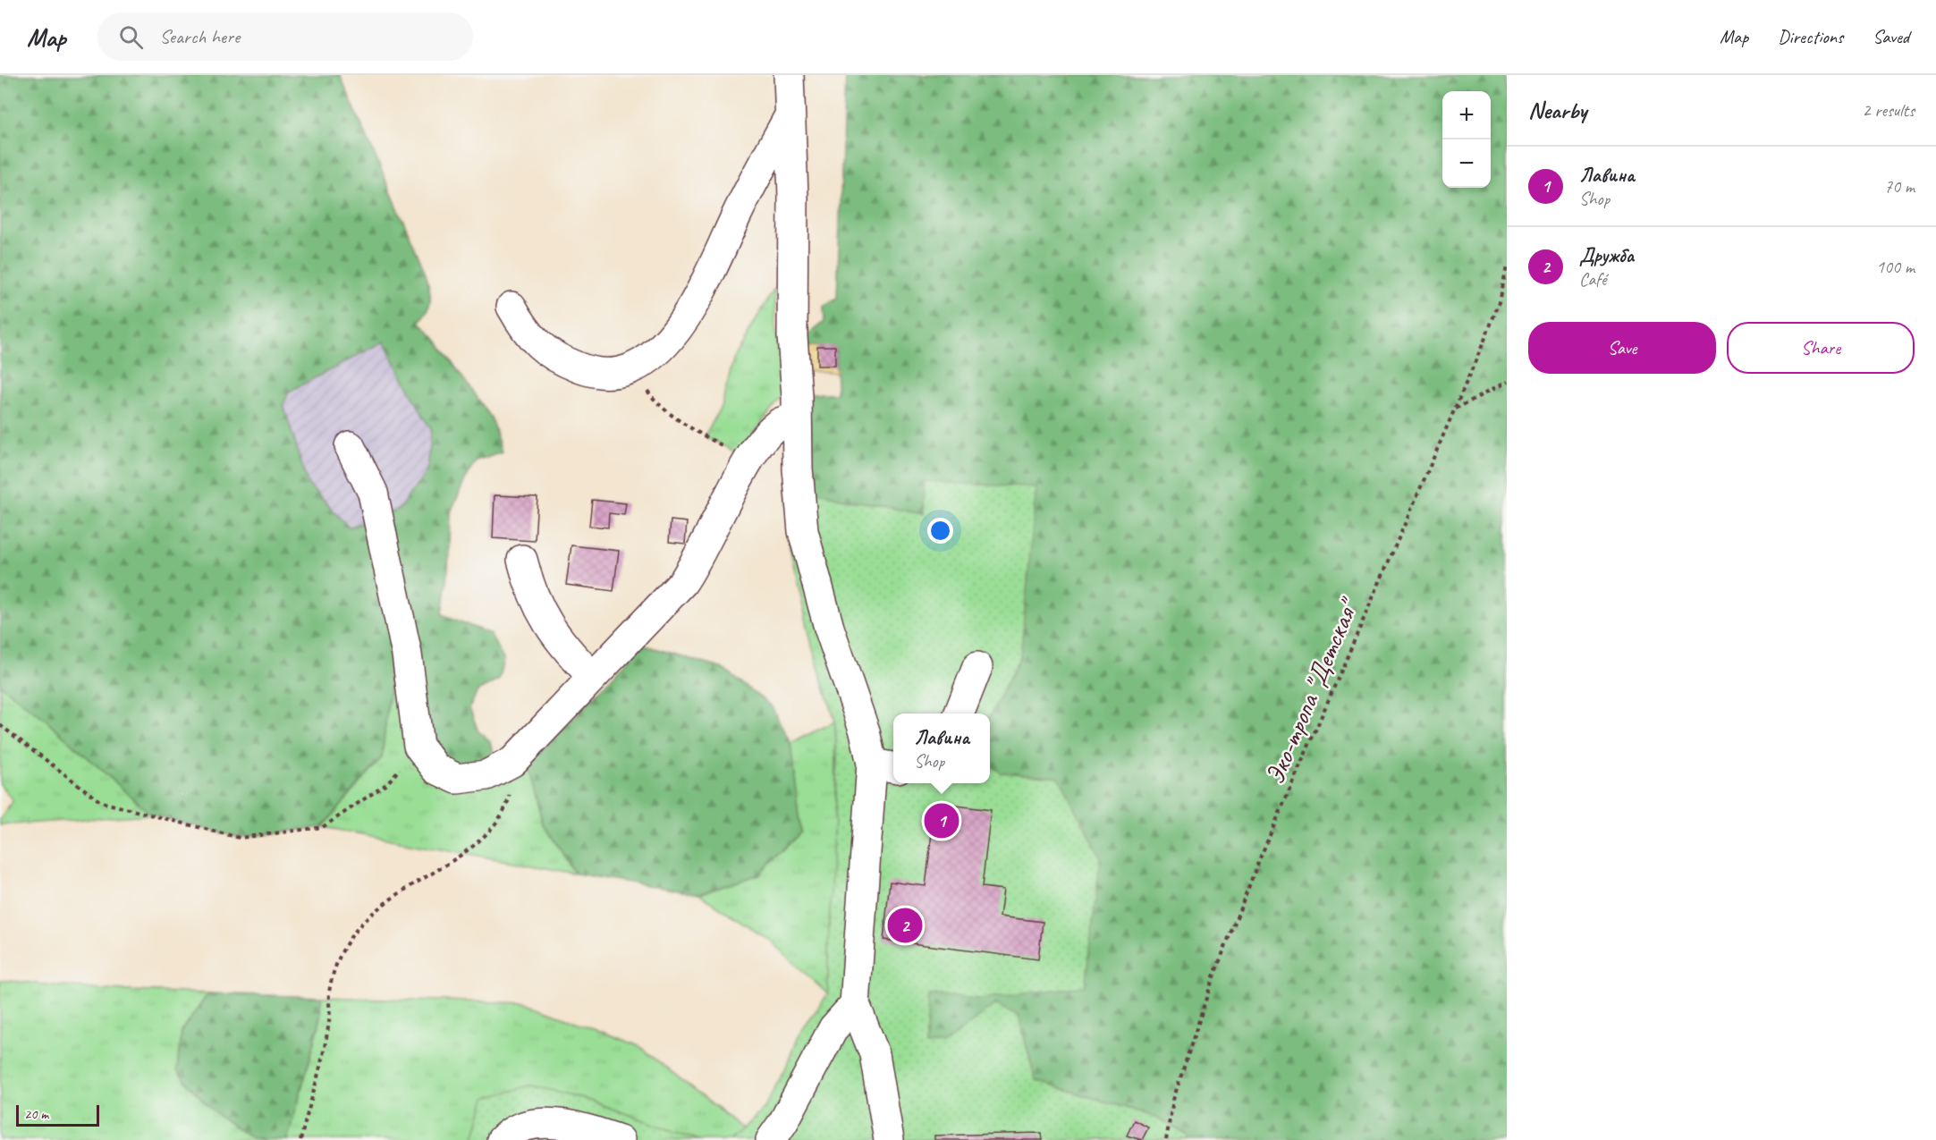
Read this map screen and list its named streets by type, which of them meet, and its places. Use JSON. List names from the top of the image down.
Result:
{
  "streets": {
    "path": ["Эко-тропа \"Детская\""]
  },
  "scale_bar": "20 m",
  "page": {
    "header": "Map",
    "search": "Search here",
    "nav": ["Map", "Directions", "Saved"],
    "heading": ["Nearby", "2 results"],
    "map_buttons": ["+", "−"],
    "list": [
      {
        "mark": "1",
        "name": "Лавина",
        "note": "Shop",
        "value": "70 m"
      },
      {
        "mark": "2",
        "name": "Дружба",
        "note": "Café",
        "value": "100 m"
      }
    ],
    "buttons": ["Save", "Share"],
    "popup": ["Лавина", "Shop"],
    "pins": ["1", "2"],
    "scale": "20 m"
  }
}
